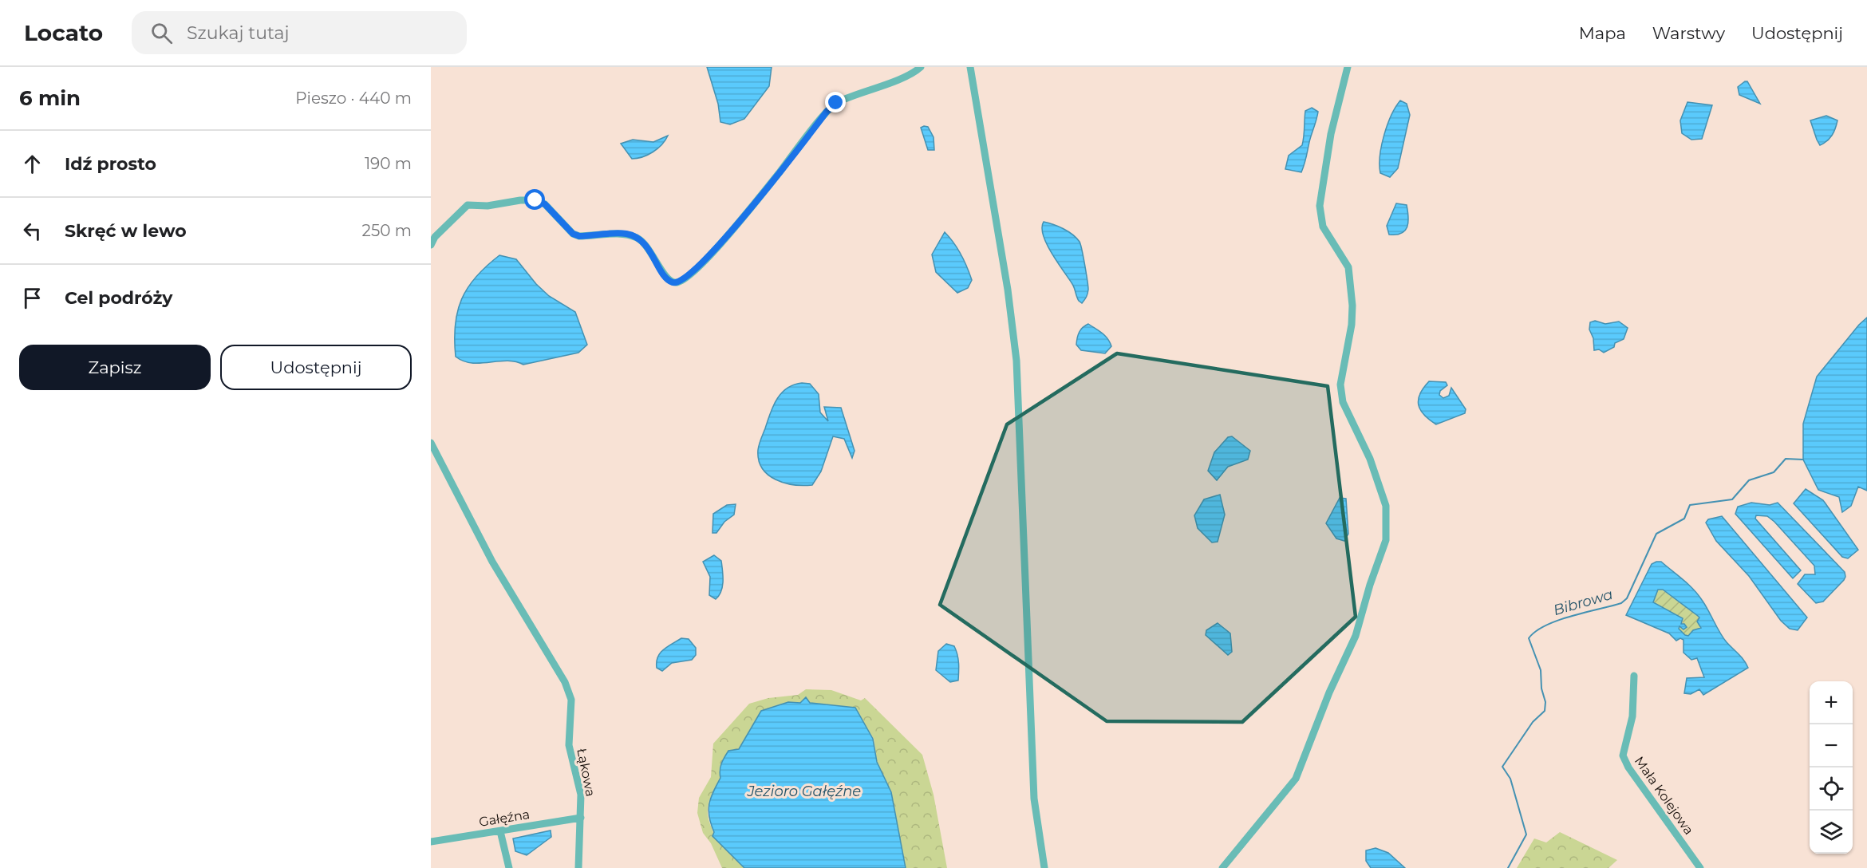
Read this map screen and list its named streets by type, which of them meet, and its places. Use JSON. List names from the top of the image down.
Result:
{
  "streets": {
    "street": ["Łąkowa", "Mała Kolejowa", "Gałęźna"]
  },
  "crossings": [
    ["Łąkowa", "Gałęźna"]
  ],
  "water": ["Bibrowa", "Jezioro Gałęźne"],
  "page": {
    "header": "Locato",
    "search": "Szukaj tutaj",
    "nav": ["Mapa", "Warstwy", "Udostępnij"],
    "heading": ["6 min", "Pieszo · 440 m"],
    "list": [
      ["Idź prosto", "190 m"],
      ["Skręć w lewo", "250 m"],
      "Cel podróży"
    ],
    "buttons": ["Zapisz", "Udostępnij"],
    "map_buttons": ["+", "−"]
  }
}
